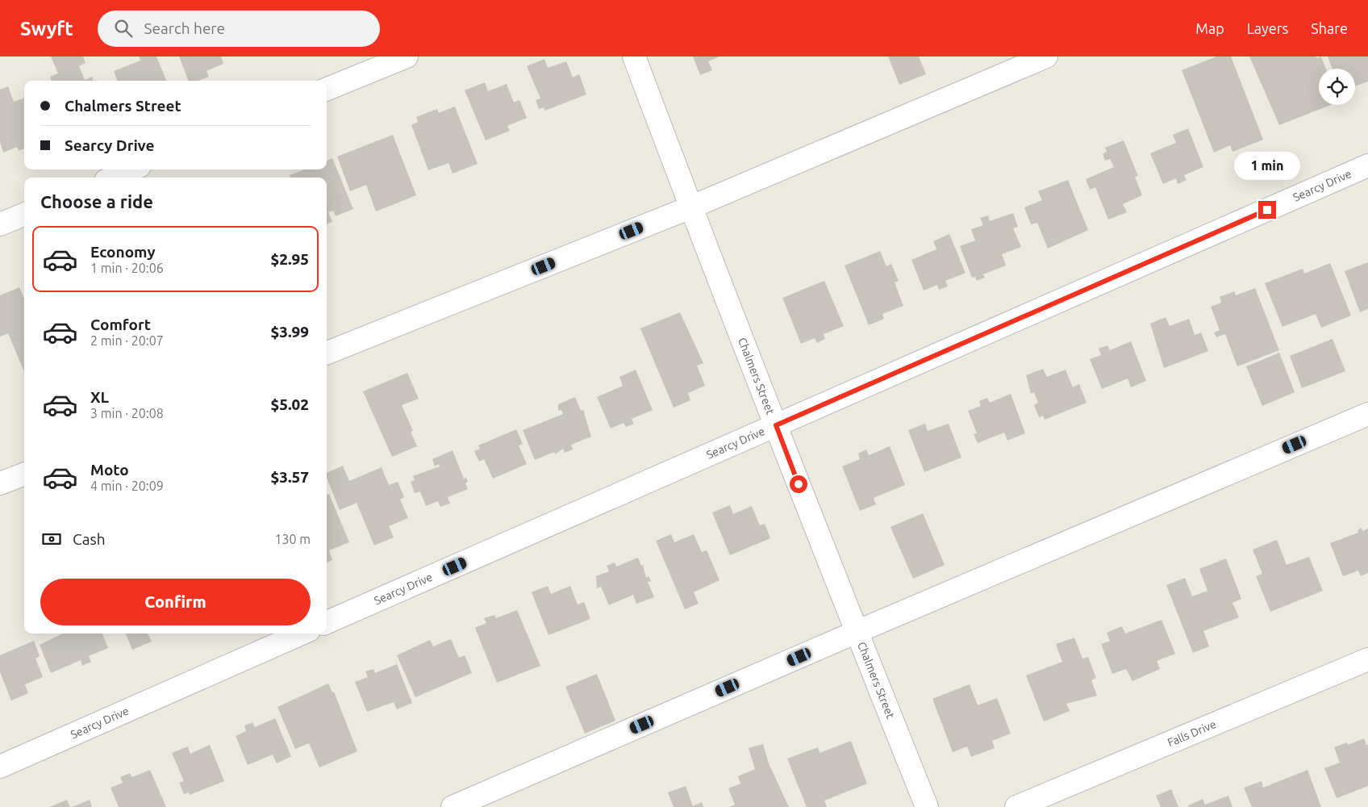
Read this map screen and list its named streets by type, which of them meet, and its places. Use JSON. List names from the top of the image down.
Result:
{
  "streets": {
    "street": ["Searcy Drive", "Chalmers Street", "Falls Drive"]
  },
  "crossings": [
    ["Searcy Drive", "Chalmers Street"]
  ],
  "page": {
    "header": "Swyft",
    "search": "Search here",
    "nav": ["Map", "Layers", "Share"],
    "banner": ["Chalmers Street", "Searcy Drive"],
    "bubble": "1 min",
    "heading": "Choose a ride",
    "list": [
      {
        "name": "Economy",
        "note": "1 min · 20:06",
        "value": "$2.95"
      },
      {
        "name": "Comfort",
        "note": "2 min · 20:07",
        "value": "$3.99"
      },
      {
        "name": "XL",
        "note": "3 min · 20:08",
        "value": "$5.02"
      },
      {
        "name": "Moto",
        "note": "4 min · 20:09",
        "value": "$3.57"
      }
    ],
    "pay": ["Cash", "130 m"],
    "buttons": "Confirm"
  }
}
